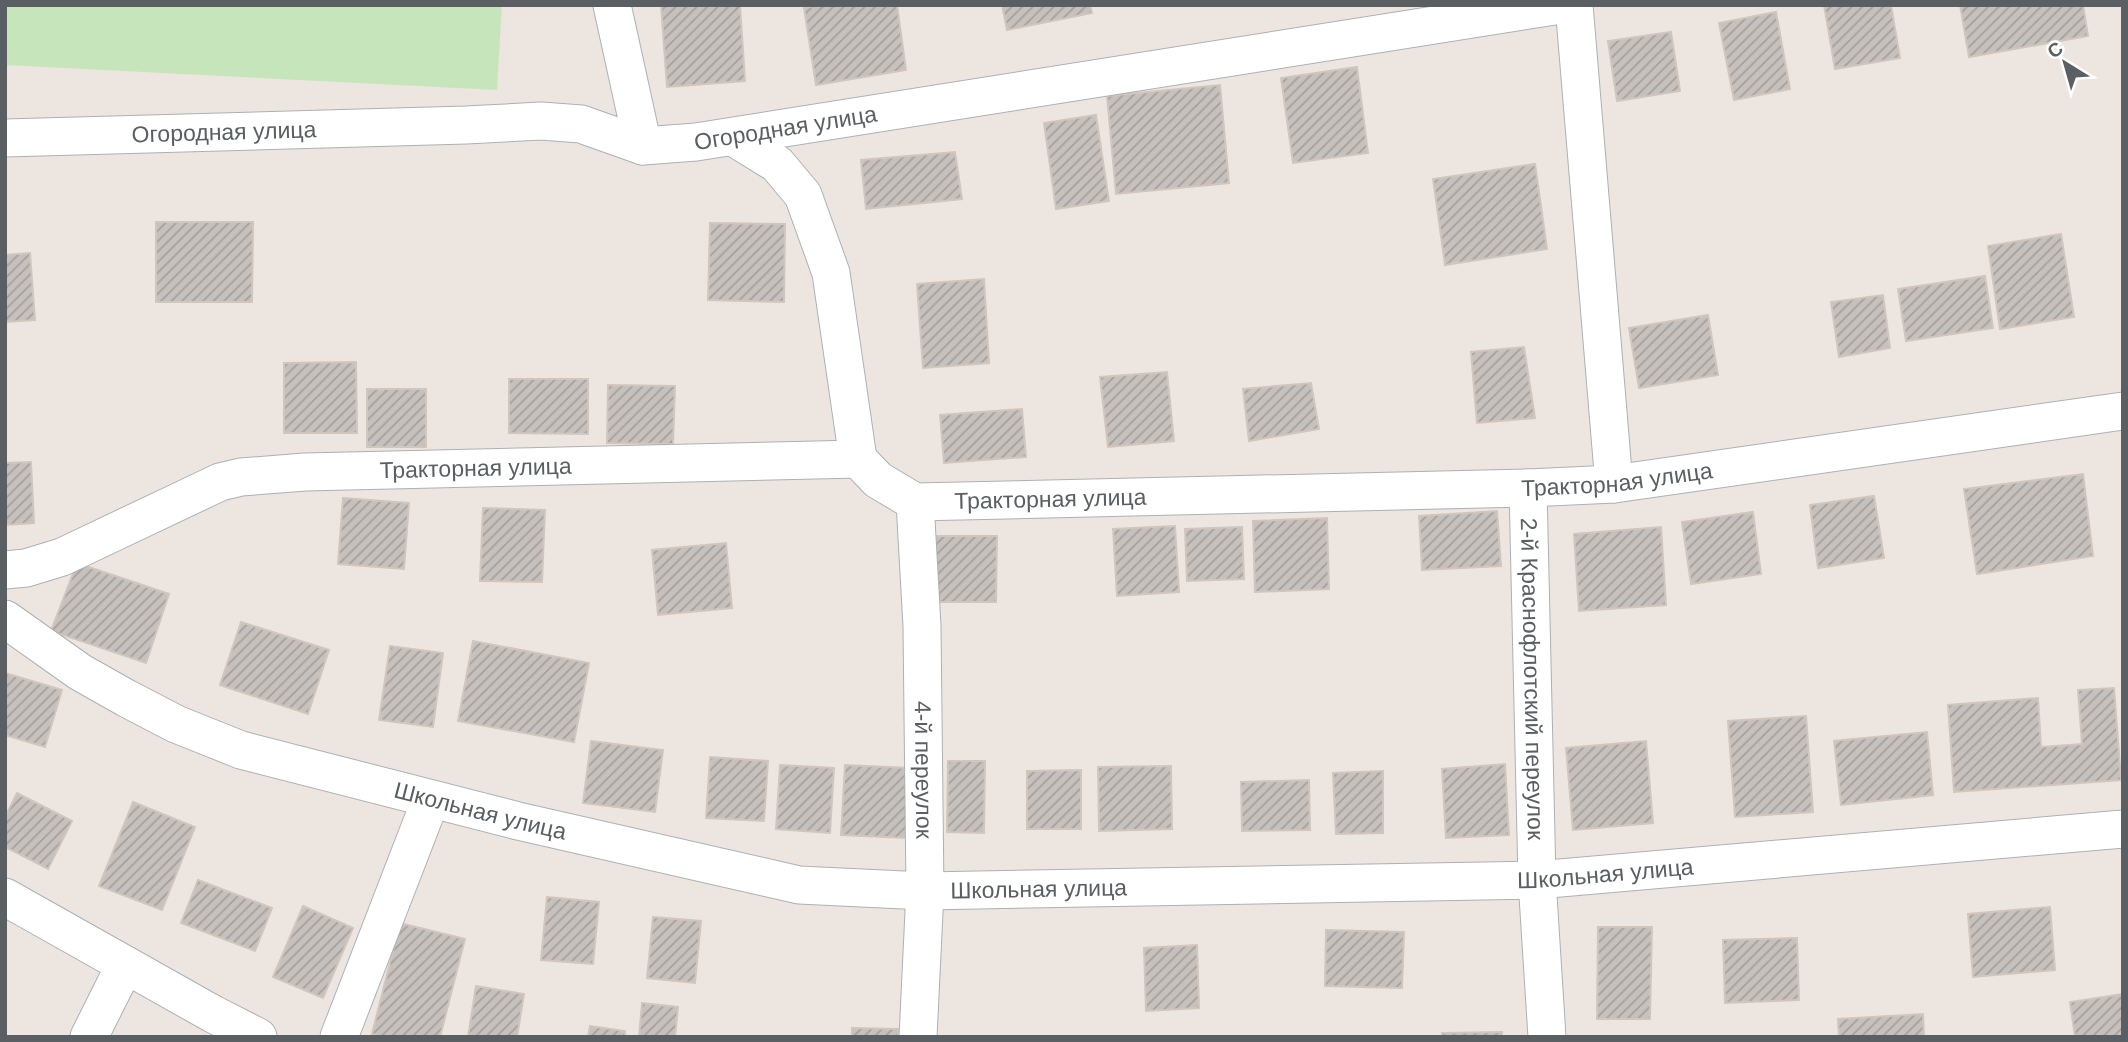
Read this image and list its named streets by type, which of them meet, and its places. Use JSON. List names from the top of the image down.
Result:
{
  "streets": {
    "street": [
      "Огородная улица",
      "Тракторная улица",
      "2-й Краснофлотский переулок",
      "4-й переулок",
      "Школьная улица"
    ]
  },
  "crossings": [
    ["Тракторная улица", "2-й Краснофлотский переулок"],
    ["Тракторная улица", "4-й переулок"],
    ["2-й Краснофлотский переулок", "Школьная улица"],
    ["4-й переулок", "Школьная улица"]
  ],
  "north": "top left"
}
